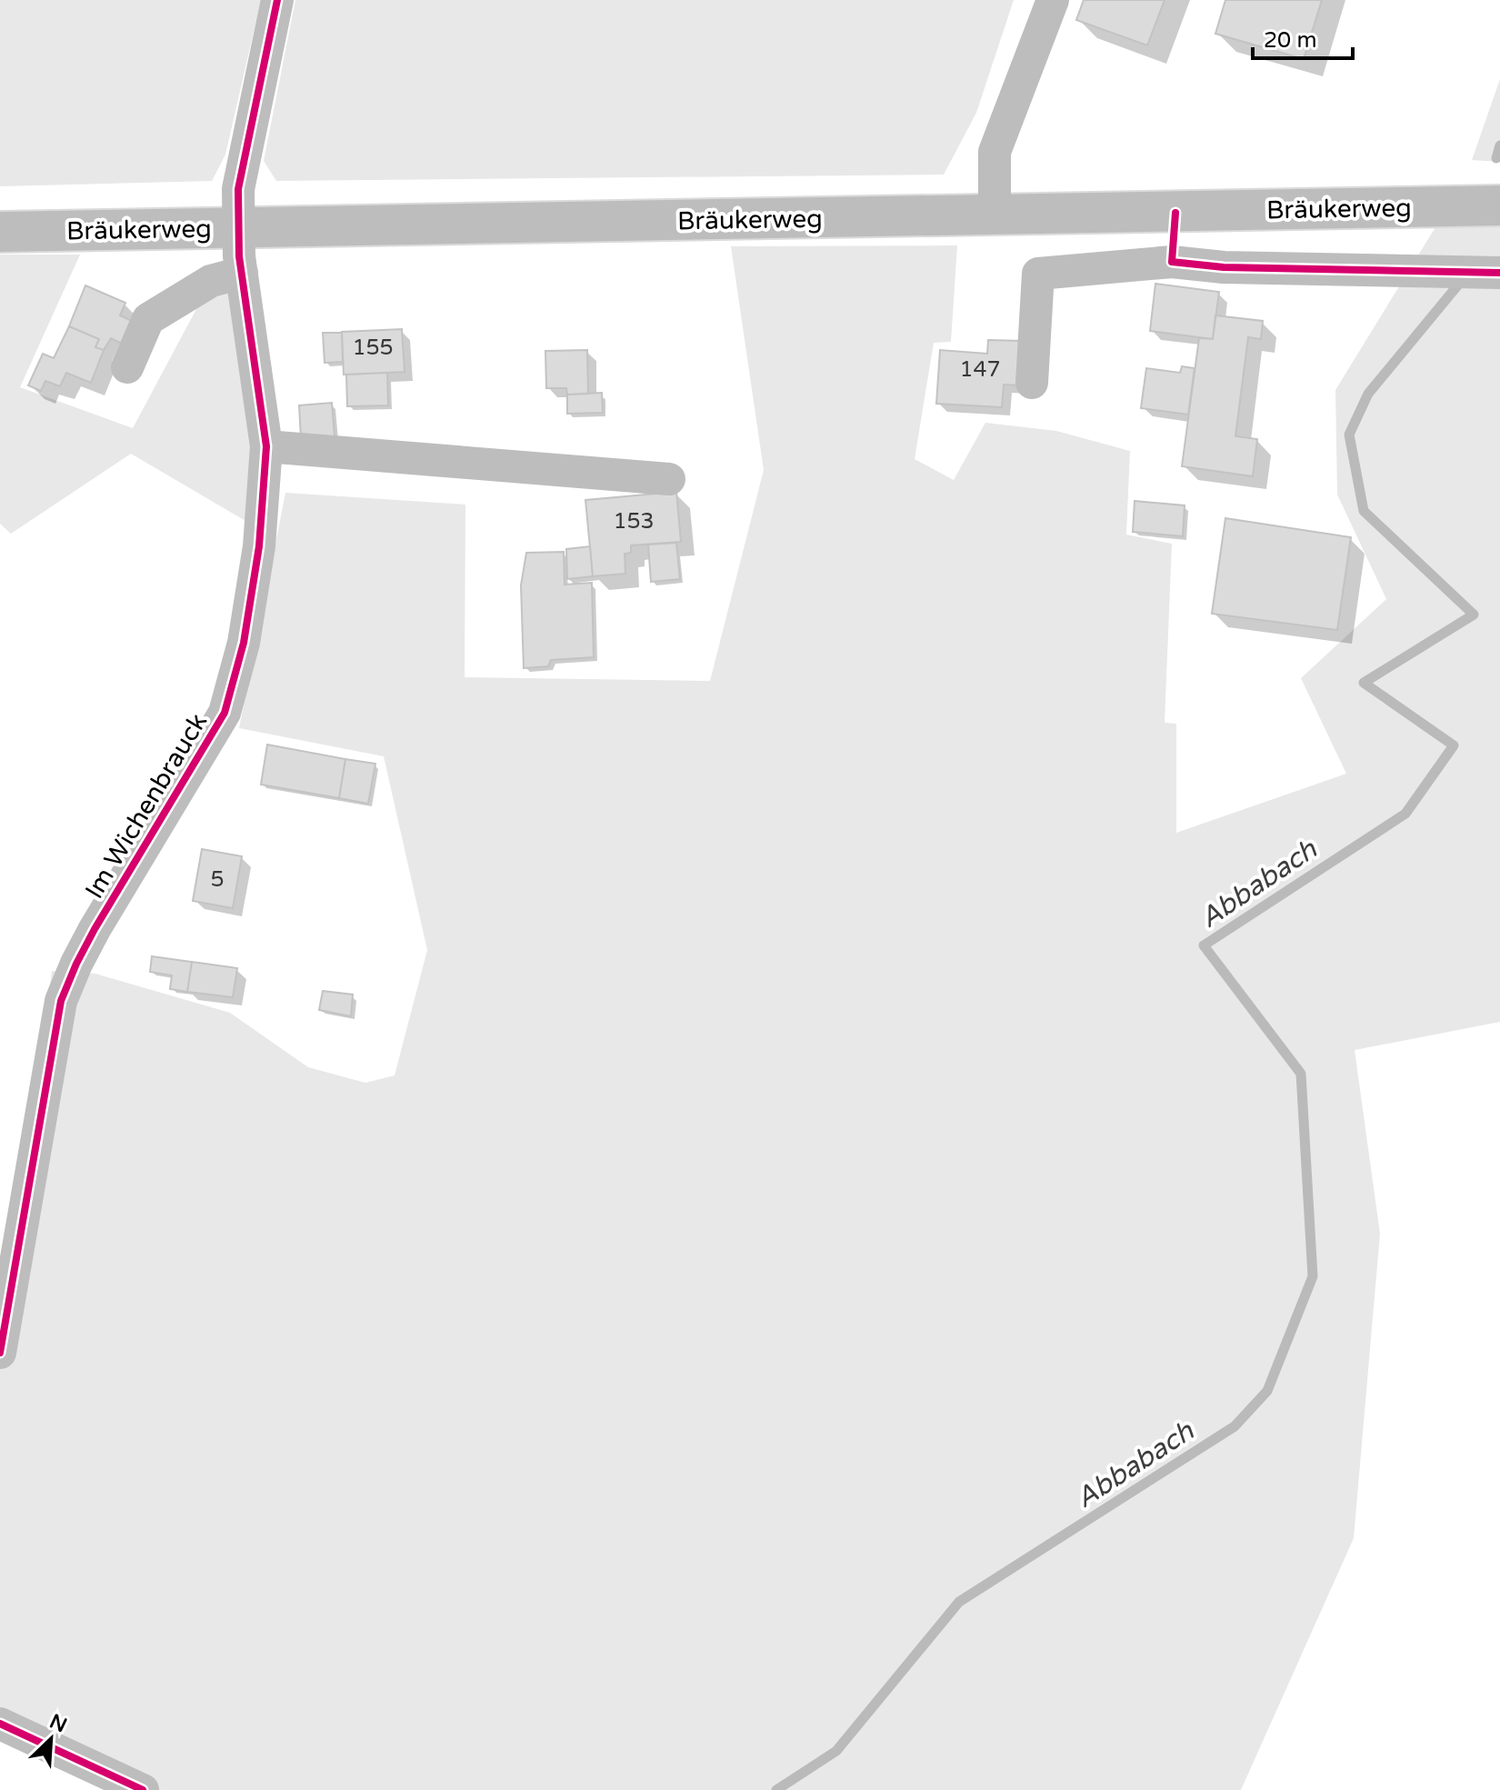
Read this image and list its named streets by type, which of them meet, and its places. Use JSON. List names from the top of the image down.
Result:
{
  "streets": {
    "main road": ["Bräukerweg"],
    "street": ["Im Wichenbrauck"]
  },
  "crossings": [
    ["Bräukerweg", "Im Wichenbrauck"]
  ],
  "water": ["Abbabach"],
  "house_numbers": [
    "155",
    "147",
    "153",
    "5"
  ],
  "scale_bar": "20 m",
  "north": "top right"
}
